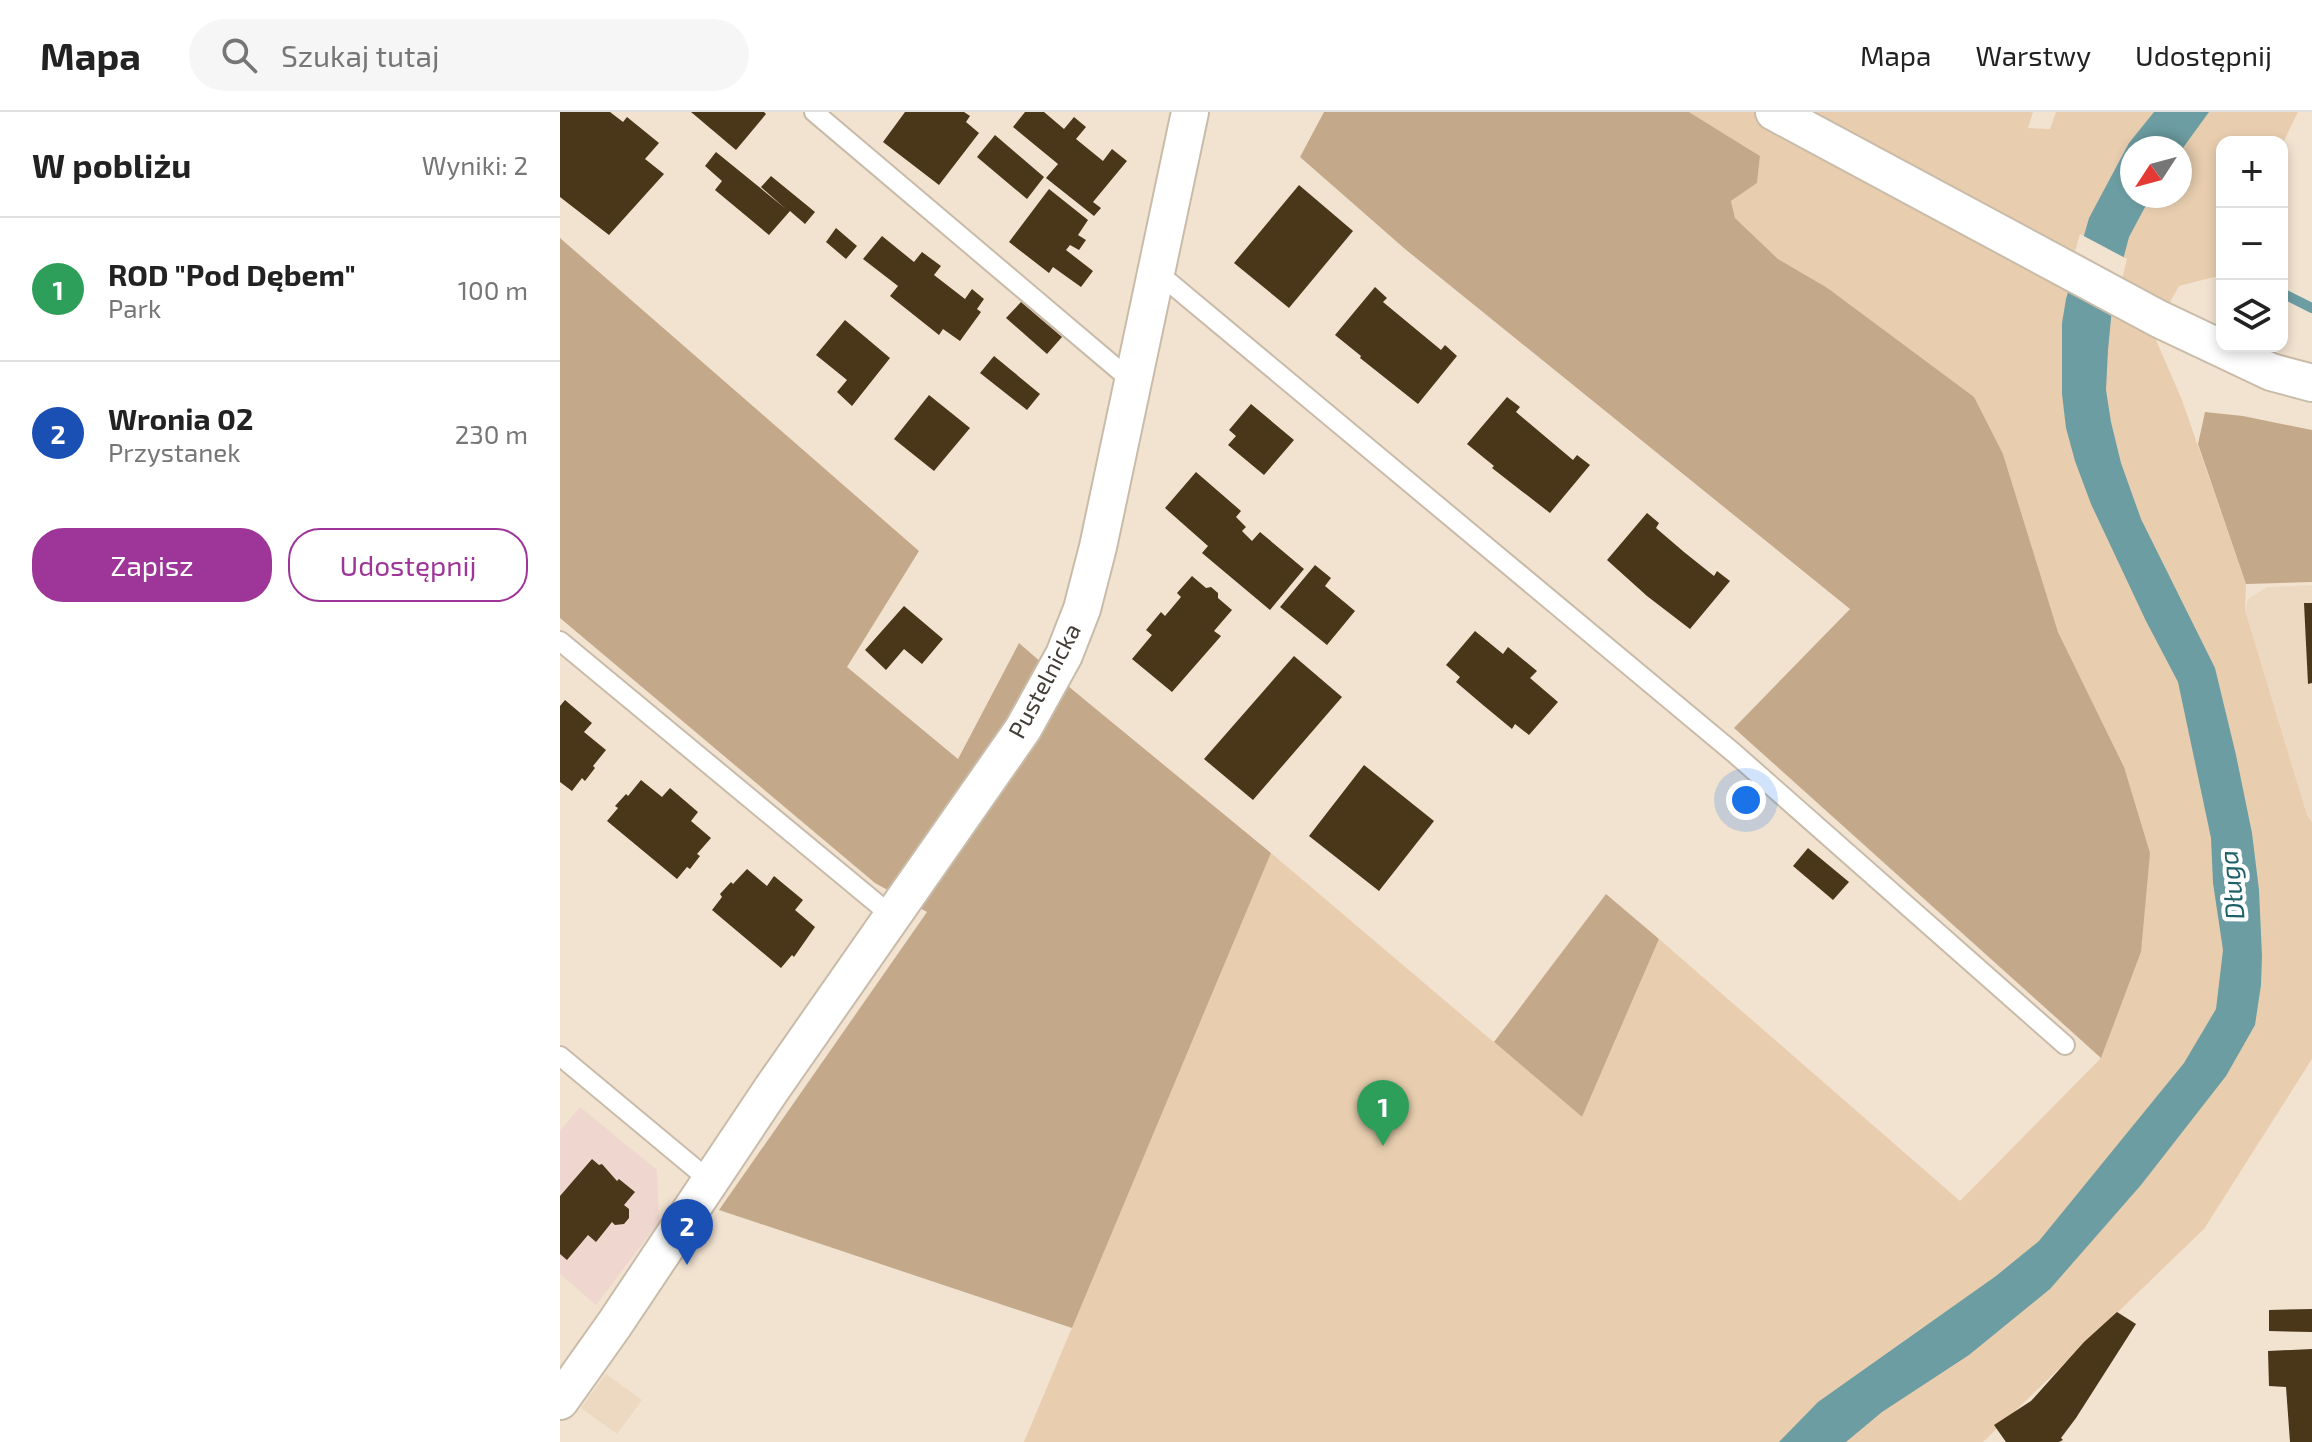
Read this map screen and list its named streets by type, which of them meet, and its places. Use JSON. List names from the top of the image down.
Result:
{
  "streets": {
    "street": ["Pustelnicka"]
  },
  "water": ["Długa"],
  "north": "bottom left",
  "page": {
    "header": "Mapa",
    "search": "Szukaj tutaj",
    "nav": ["Mapa", "Warstwy", "Udostępnij"],
    "heading": ["W pobliżu", "Wyniki: 2"],
    "map_buttons": ["+", "−"],
    "list": [
      {
        "mark": "1",
        "name": "ROD \"Pod Dębem\"",
        "note": "Park",
        "value": "100 m"
      },
      {
        "mark": "2",
        "name": "Wronia 02",
        "note": "Przystanek",
        "value": "230 m"
      }
    ],
    "buttons": ["Zapisz", "Udostępnij"],
    "pins": ["1", "2"]
  }
}
